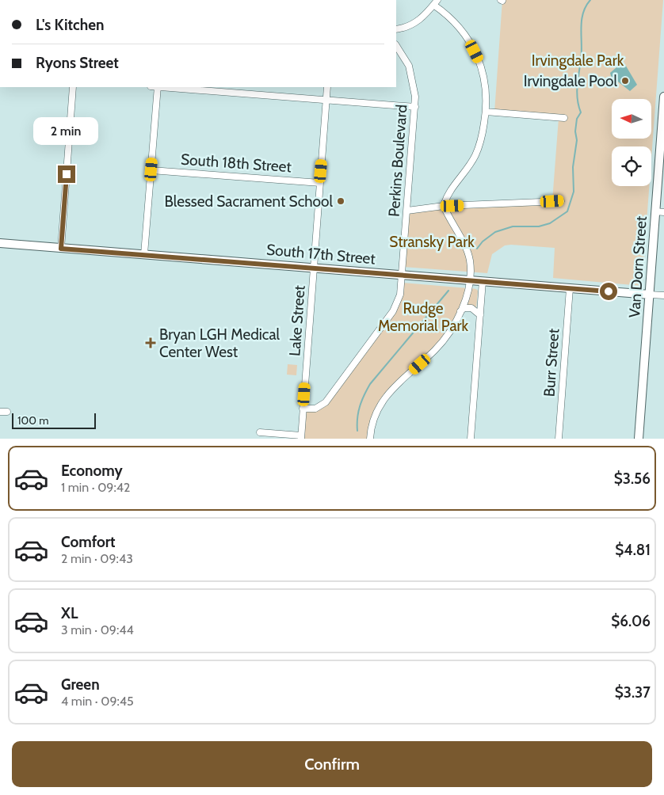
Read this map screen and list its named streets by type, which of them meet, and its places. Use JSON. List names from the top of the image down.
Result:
{
  "streets": {
    "main road": ["South 17th Street", "Van Dorn Street"],
    "street": [
      "Perkins Boulevard",
      "South 18th Street",
      "Lake Street",
      "Burr Street"
    ]
  },
  "crossings": [
    ["Perkins Boulevard", "South 17th Street"],
    ["Perkins Boulevard", "Lake Street"],
    ["South 18th Street", "Lake Street"],
    ["South 17th Street", "Van Dorn Street"],
    ["South 17th Street", "Lake Street"],
    ["South 17th Street", "Burr Street"]
  ],
  "parks": ["Irvingdale Park", "Stransky Park", "Rudge Memorial Park"],
  "places": {
    "other": ["Irvingdale Pool", "Blessed Sacrament School"],
    "health": ["Bryan LGH Medical Center West"]
  },
  "scale_bar": "100 m",
  "north": "left",
  "page": {
    "banner": ["L's Kitchen", "Ryons Street"],
    "bubble": "2 min",
    "scale": "100 m",
    "list": [
      {
        "name": "Economy",
        "note": "1 min · 09:42",
        "value": "$3.56"
      },
      {
        "name": "Comfort",
        "note": "2 min · 09:43",
        "value": "$4.81"
      },
      {
        "name": "XL",
        "note": "3 min · 09:44",
        "value": "$6.06"
      },
      {
        "name": "Green",
        "note": "4 min · 09:45",
        "value": "$3.37"
      }
    ],
    "buttons": "Confirm"
  }
}
